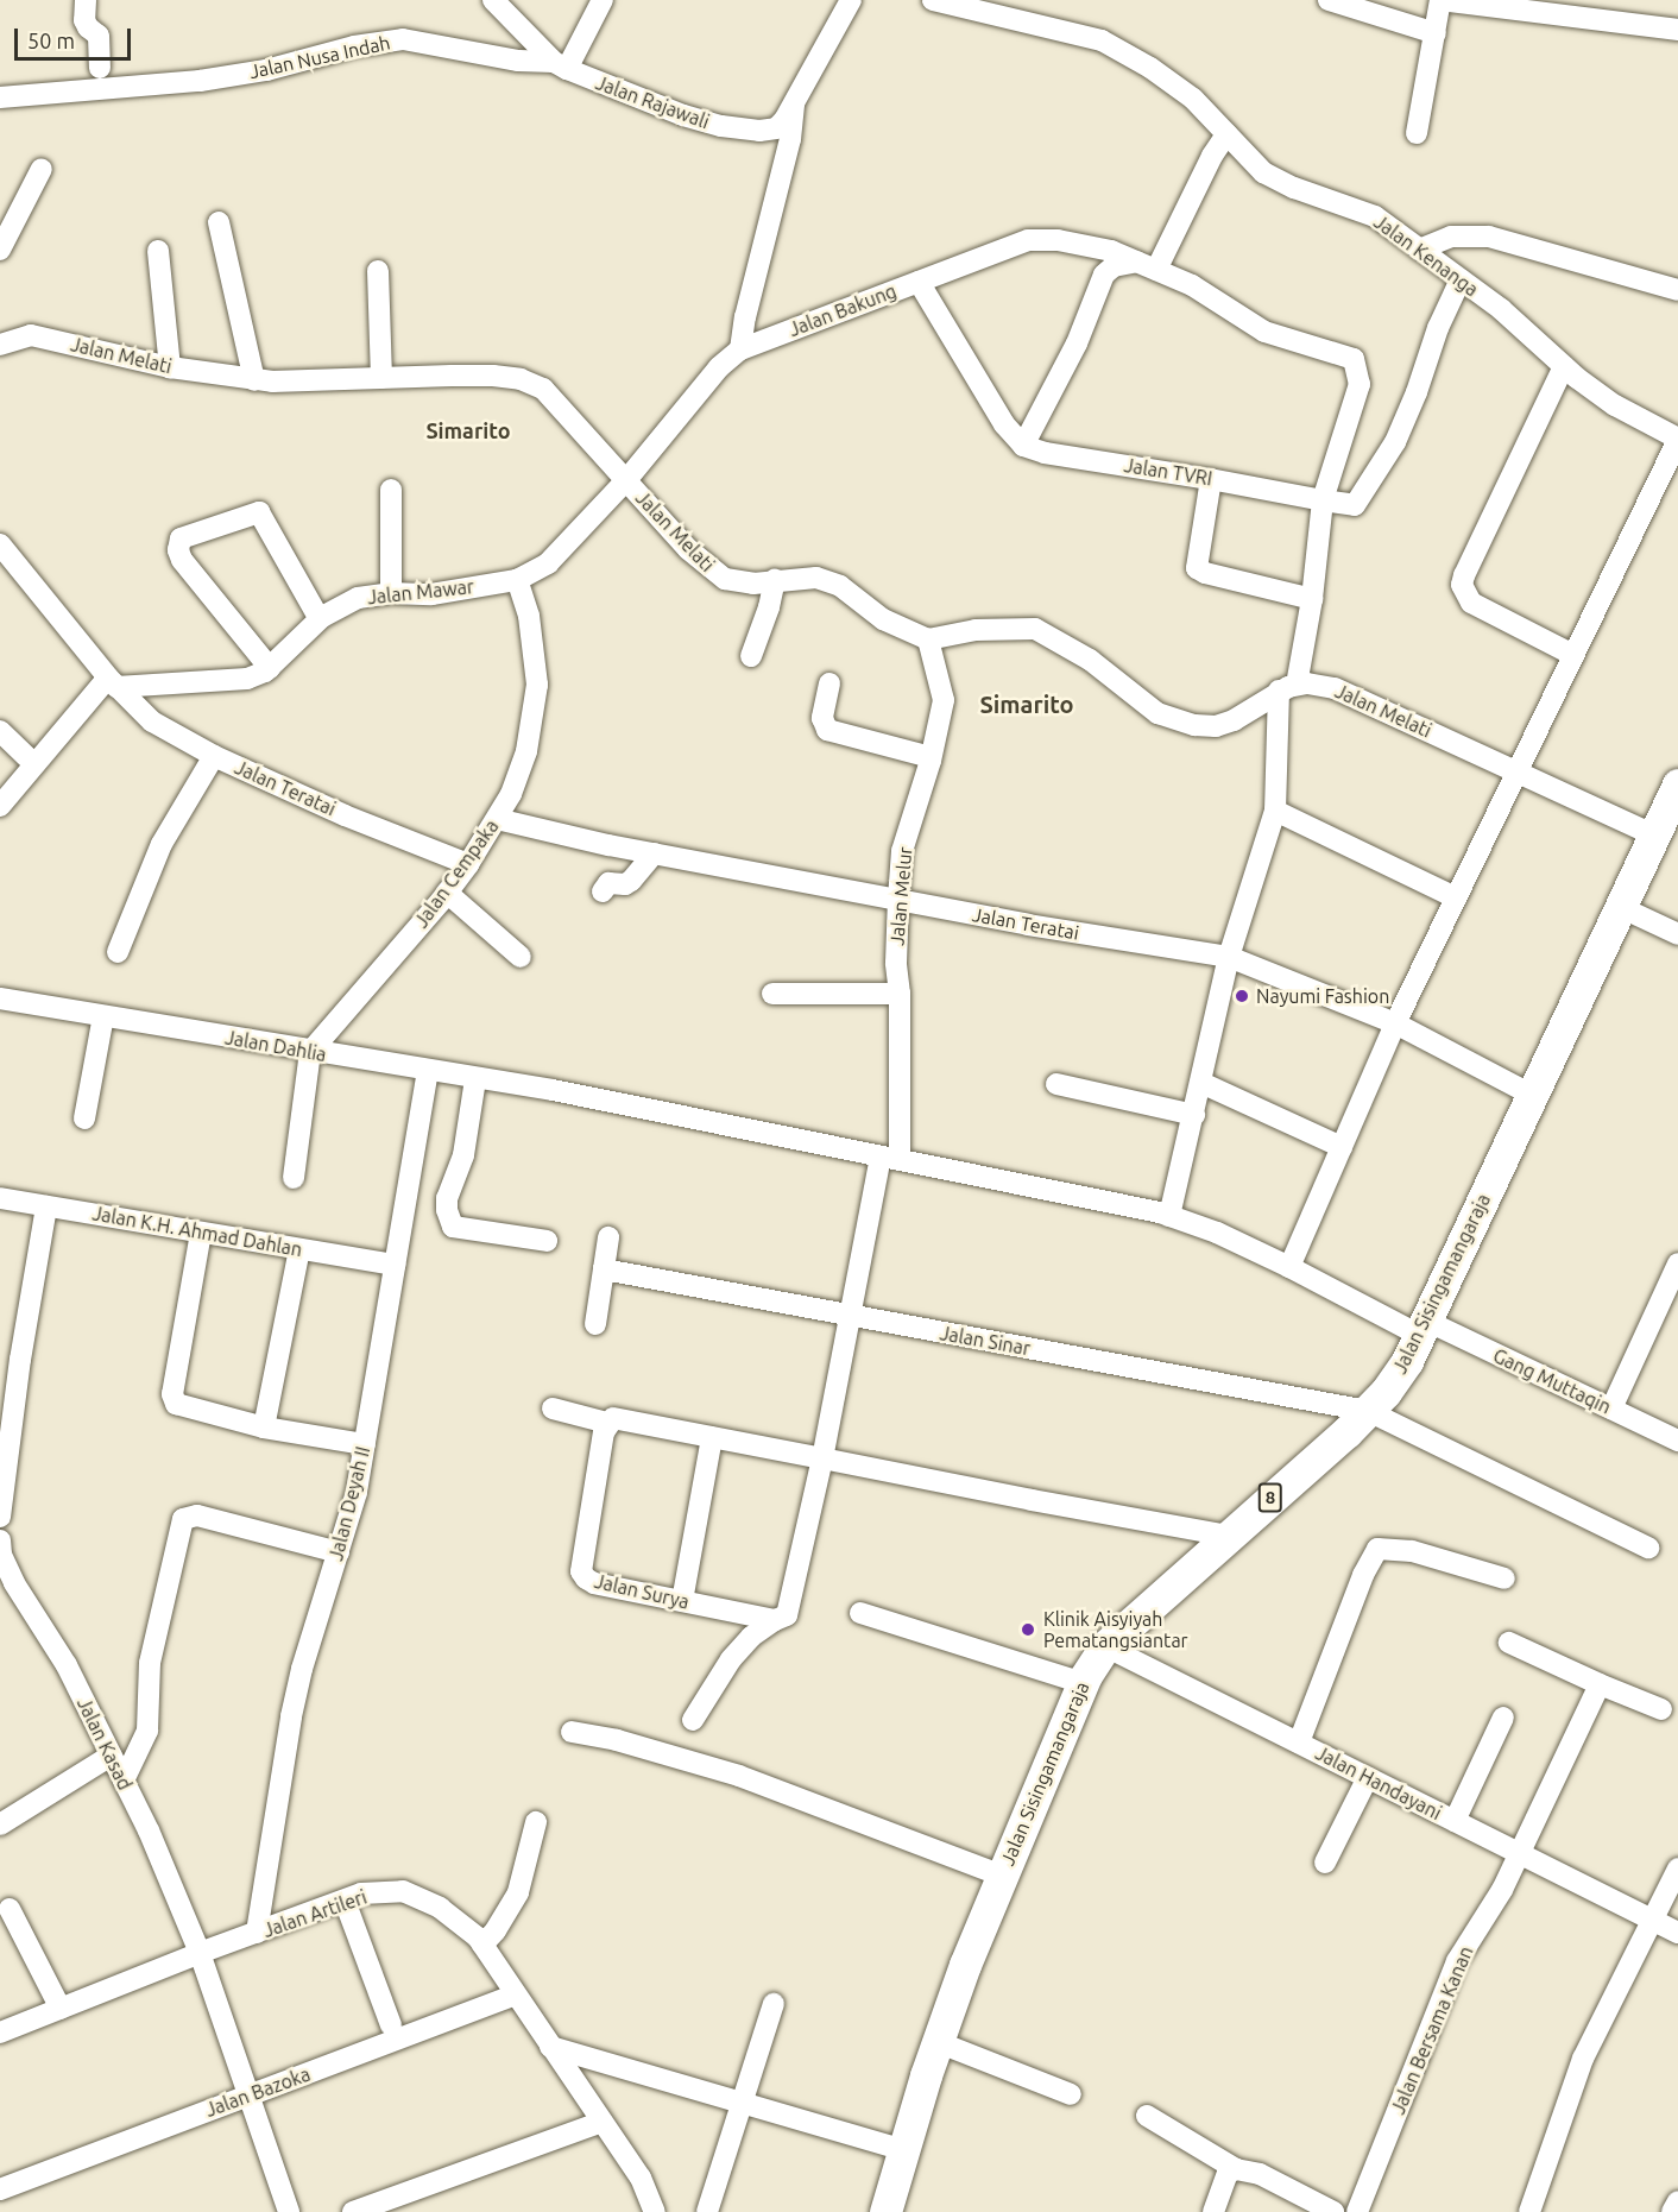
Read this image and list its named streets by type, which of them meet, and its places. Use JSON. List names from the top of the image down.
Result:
{
  "streets": {
    "highway": ["Jalan Sisingamangaraja", "8"],
    "street": [
      "Jalan Nusa Indah",
      "Jalan Rajawali",
      "Jalan Kenanga",
      "Jalan Bakung",
      "Jalan Melati",
      "Jalan TVRI",
      "Jalan Mawar",
      "Jalan Teratai",
      "Jalan Cempaka",
      "Jalan Melur",
      "Jalan Dahlia",
      "Jalan K.H. Ahmad Dahlan",
      "Jalan Sinar",
      "Gang Muttaqin",
      "Jalan Deyah II",
      "Jalan Surya",
      "Jalan Kasad",
      "Jalan Handayani",
      "Jalan Artileri",
      "Jalan Bersama Kanan",
      "Jalan Bazoka"
    ]
  },
  "crossings": [
    ["Jalan Nusa Indah", "Jalan Rajawali"],
    ["Jalan Kenanga", "Jalan TVRI"],
    ["Jalan Bakung", "Jalan Melati"],
    ["Jalan Bakung", "Jalan TVRI"],
    ["Jalan Bakung", "Jalan Mawar"],
    ["Jalan Melati", "Jalan Mawar"],
    ["Jalan Melati", "Jalan Melur"],
    ["Jalan Melati", "Jalan Sisingamangaraja"],
    ["Jalan Mawar", "Jalan Teratai"],
    ["Jalan Mawar", "Jalan Cempaka"],
    ["Jalan Teratai", "Jalan Cempaka"],
    ["Jalan Teratai", "Jalan Melur"],
    ["Jalan Teratai", "Jalan Sisingamangaraja"],
    ["Jalan Cempaka", "Jalan Dahlia"],
    ["Jalan Melur", "Jalan Dahlia"],
    ["Jalan Melur", "Jalan Sinar"],
    ["Jalan Melur", "Gang Muttaqin"],
    ["Jalan Dahlia", "Gang Muttaqin"],
    ["Jalan Dahlia", "Jalan Deyah II"],
    ["Jalan K.H. Ahmad Dahlan", "Jalan Deyah II"],
    ["Jalan Sisingamangaraja", "Jalan Sinar"],
    ["Jalan Sisingamangaraja", "Gang Muttaqin"],
    ["Jalan Sisingamangaraja", "Jalan Handayani"],
    ["Jalan Deyah II", "Jalan Artileri"],
    ["Jalan Kasad", "Jalan Artileri"],
    ["Jalan Kasad", "Jalan Bazoka"],
    ["Jalan Handayani", "Jalan Bersama Kanan"],
    ["Jalan Artileri", "Jalan Bazoka"]
  ],
  "districts": ["Simarito", "Simarito"],
  "places": ["Nayumi Fashion", "Klinik Aisyiyah Pematangsiantar"],
  "scale_bar": "50 m"
}
